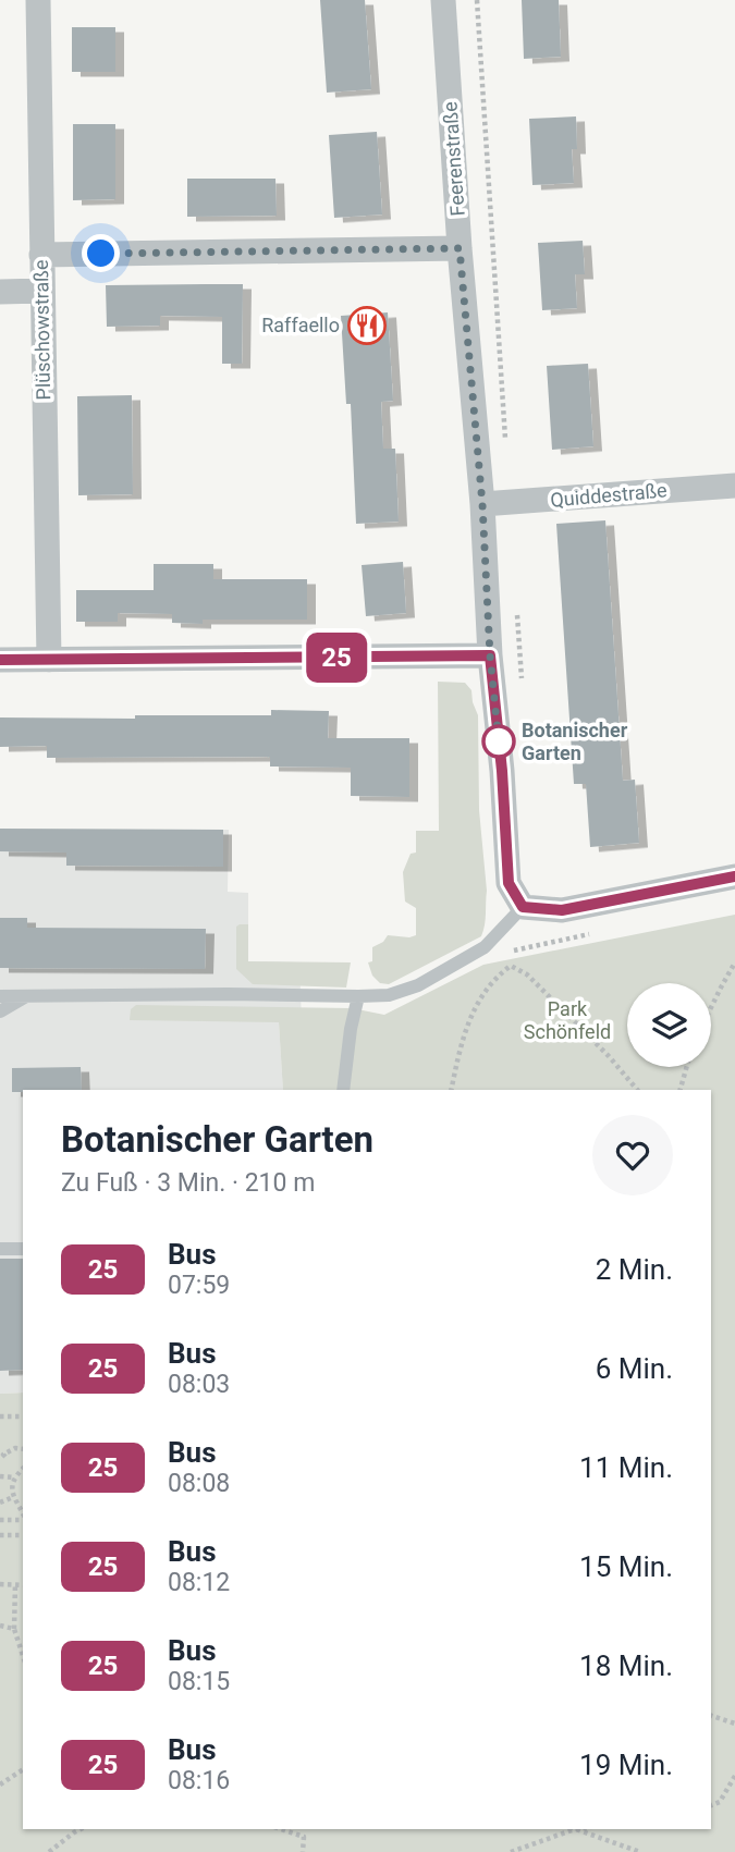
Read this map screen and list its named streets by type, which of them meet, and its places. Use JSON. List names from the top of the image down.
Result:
{
  "streets": {
    "street": ["Feerenstraße", "Plüschowstraße", "Quiddestraße"]
  },
  "crossings": [
    ["Feerenstraße", "Quiddestraße"]
  ],
  "parks": ["Park Schönfeld"],
  "places": {
    "restaurant": ["Raffaello"],
    "other": ["Botanischer Garten"]
  },
  "lines": ["bus line 25"],
  "page": {
    "on_map": "25",
    "heading": ["Botanischer Garten", "Zu Fuß · 3 Min. · 210 m"],
    "list": [
      {
        "mark": "25",
        "name": "Bus",
        "note": "07:59",
        "value": "2 Min."
      },
      {
        "mark": "25",
        "name": "Bus",
        "note": "08:03",
        "value": "6 Min."
      },
      {
        "mark": "25",
        "name": "Bus",
        "note": "08:08",
        "value": "11 Min."
      },
      {
        "mark": "25",
        "name": "Bus",
        "note": "08:12",
        "value": "15 Min."
      },
      {
        "mark": "25",
        "name": "Bus",
        "note": "08:15",
        "value": "18 Min."
      },
      {
        "mark": "25",
        "name": "Bus",
        "note": "08:16",
        "value": "19 Min."
      }
    ]
  }
}
